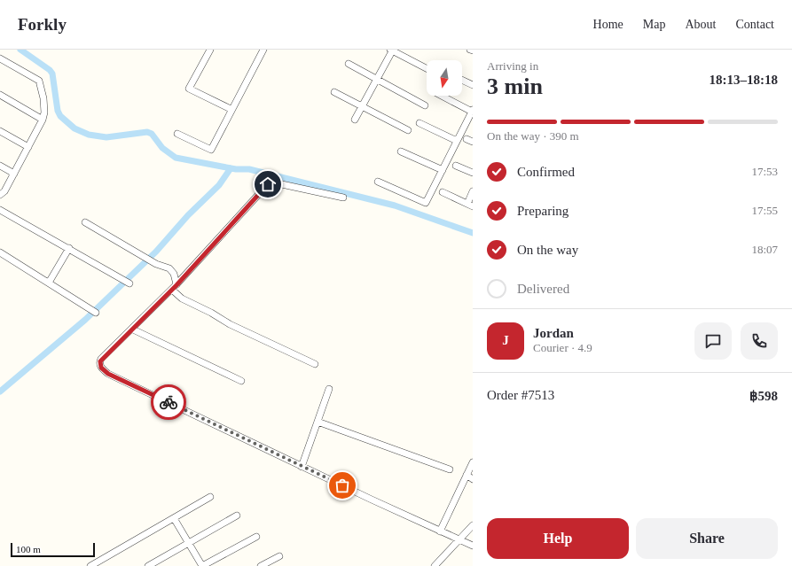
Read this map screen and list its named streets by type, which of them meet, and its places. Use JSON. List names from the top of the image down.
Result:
{
  "scale_bar": "100 m",
  "north": "bottom",
  "page": {
    "header": "Forkly",
    "nav": [
      "Home",
      "Map",
      "About",
      "Contact"
    ],
    "heading": ["3 min", "Arriving in", "18:13–18:18"],
    "panel": [
      "Jordan",
      "Courier · 4.9",
      "Order #7513",
      "฿598"
    ],
    "bar": "On the way · 390 m",
    "list": [
      ["Confirmed", "17:53"],
      ["Preparing", "17:55"],
      ["On the way", "18:07"],
      "Delivered"
    ],
    "round": "J",
    "buttons": ["Help", "Share"],
    "scale": "100 m"
  }
}
